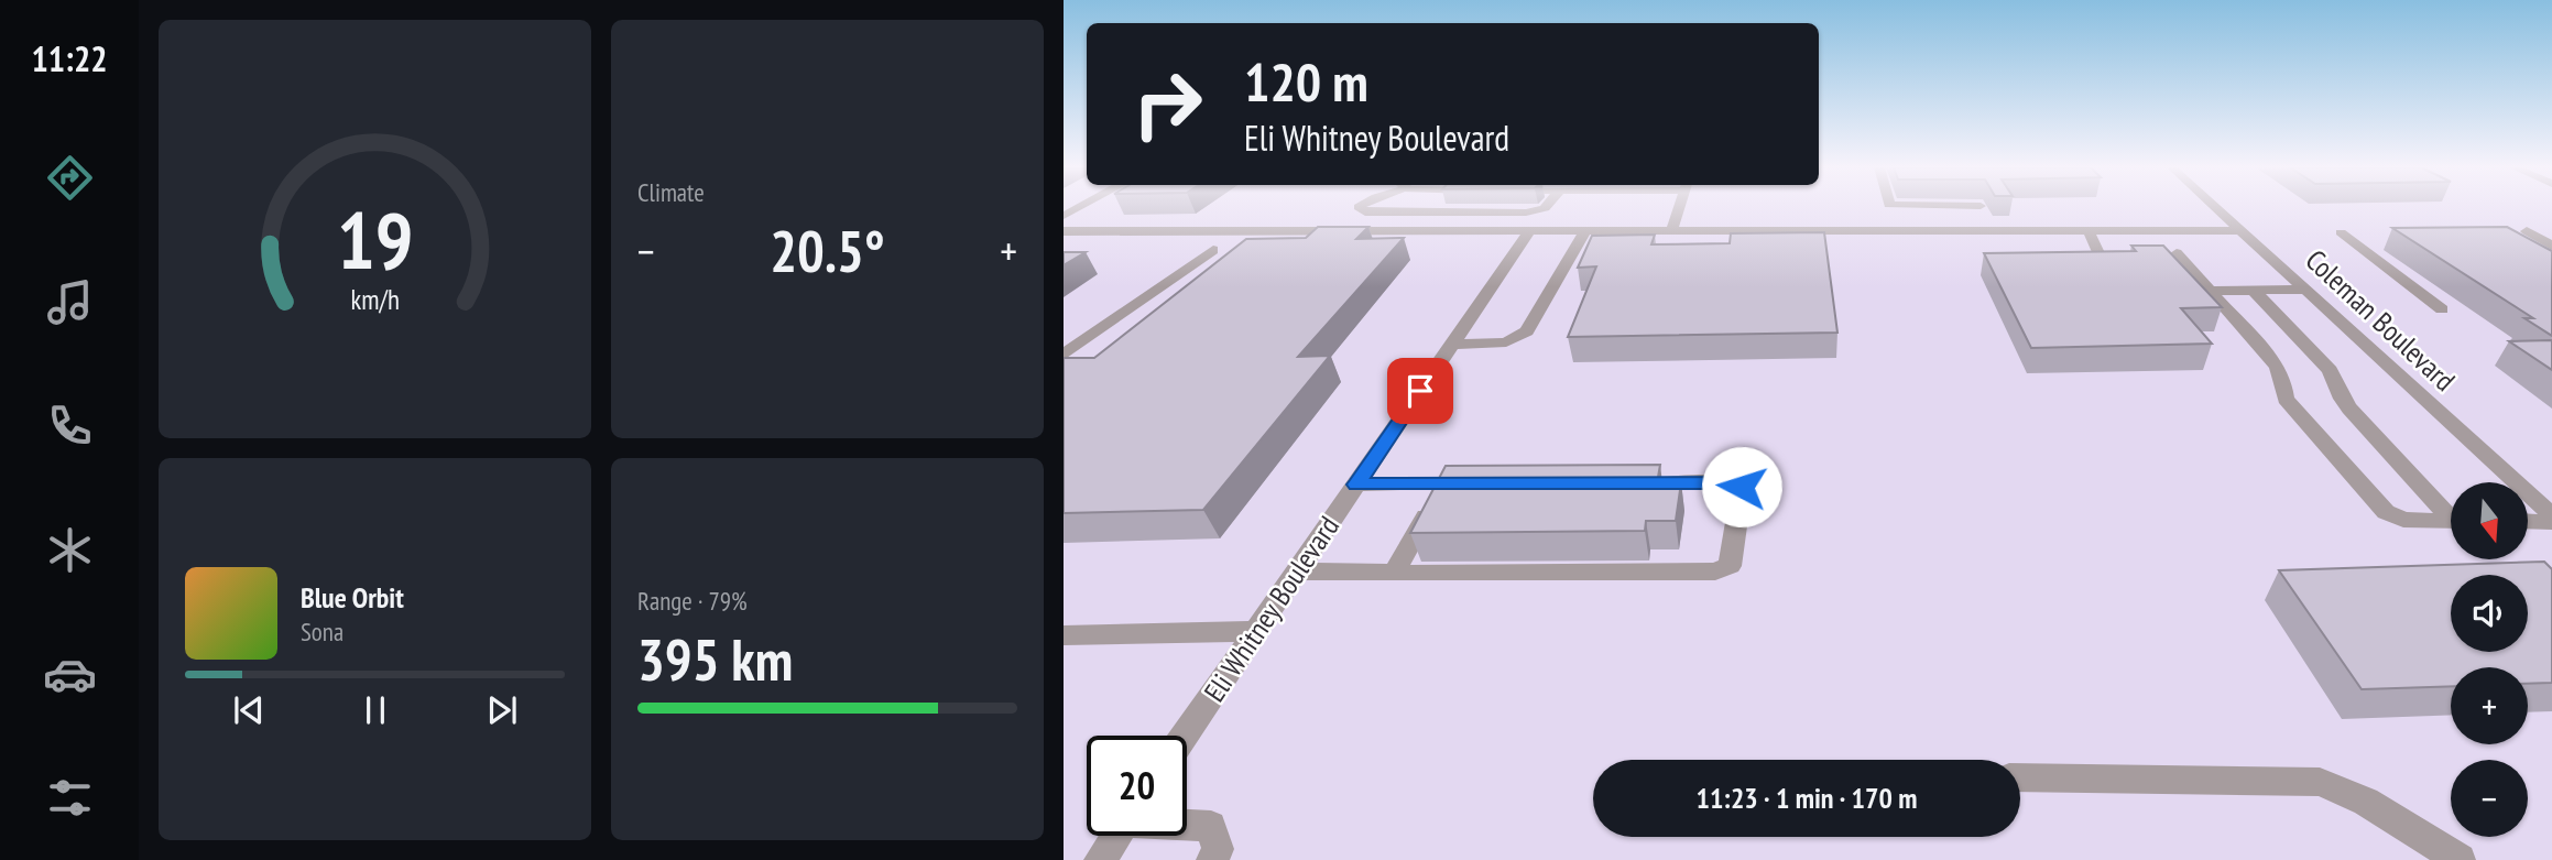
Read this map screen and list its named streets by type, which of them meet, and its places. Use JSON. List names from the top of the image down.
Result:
{
  "streets": {
    "street": ["Coleman Boulevard", "Eli Whitney Boulevard"]
  },
  "north": "bottom",
  "page": {
    "tabs": "11:22",
    "tile": [
      "Climate",
      ["Range · 79%", "395 km"]
    ],
    "turn": ["120 m", "Eli Whitney Boulevard"],
    "heat": ["−", "20.5°", "+"],
    "map_buttons": ["+", "−"],
    "song": ["Blue Orbit", "Sona"],
    "limit": "20",
    "trip": "11:23 · 1 min · 170 m",
    "gauge": ["19", "km/h"]
  }
}
